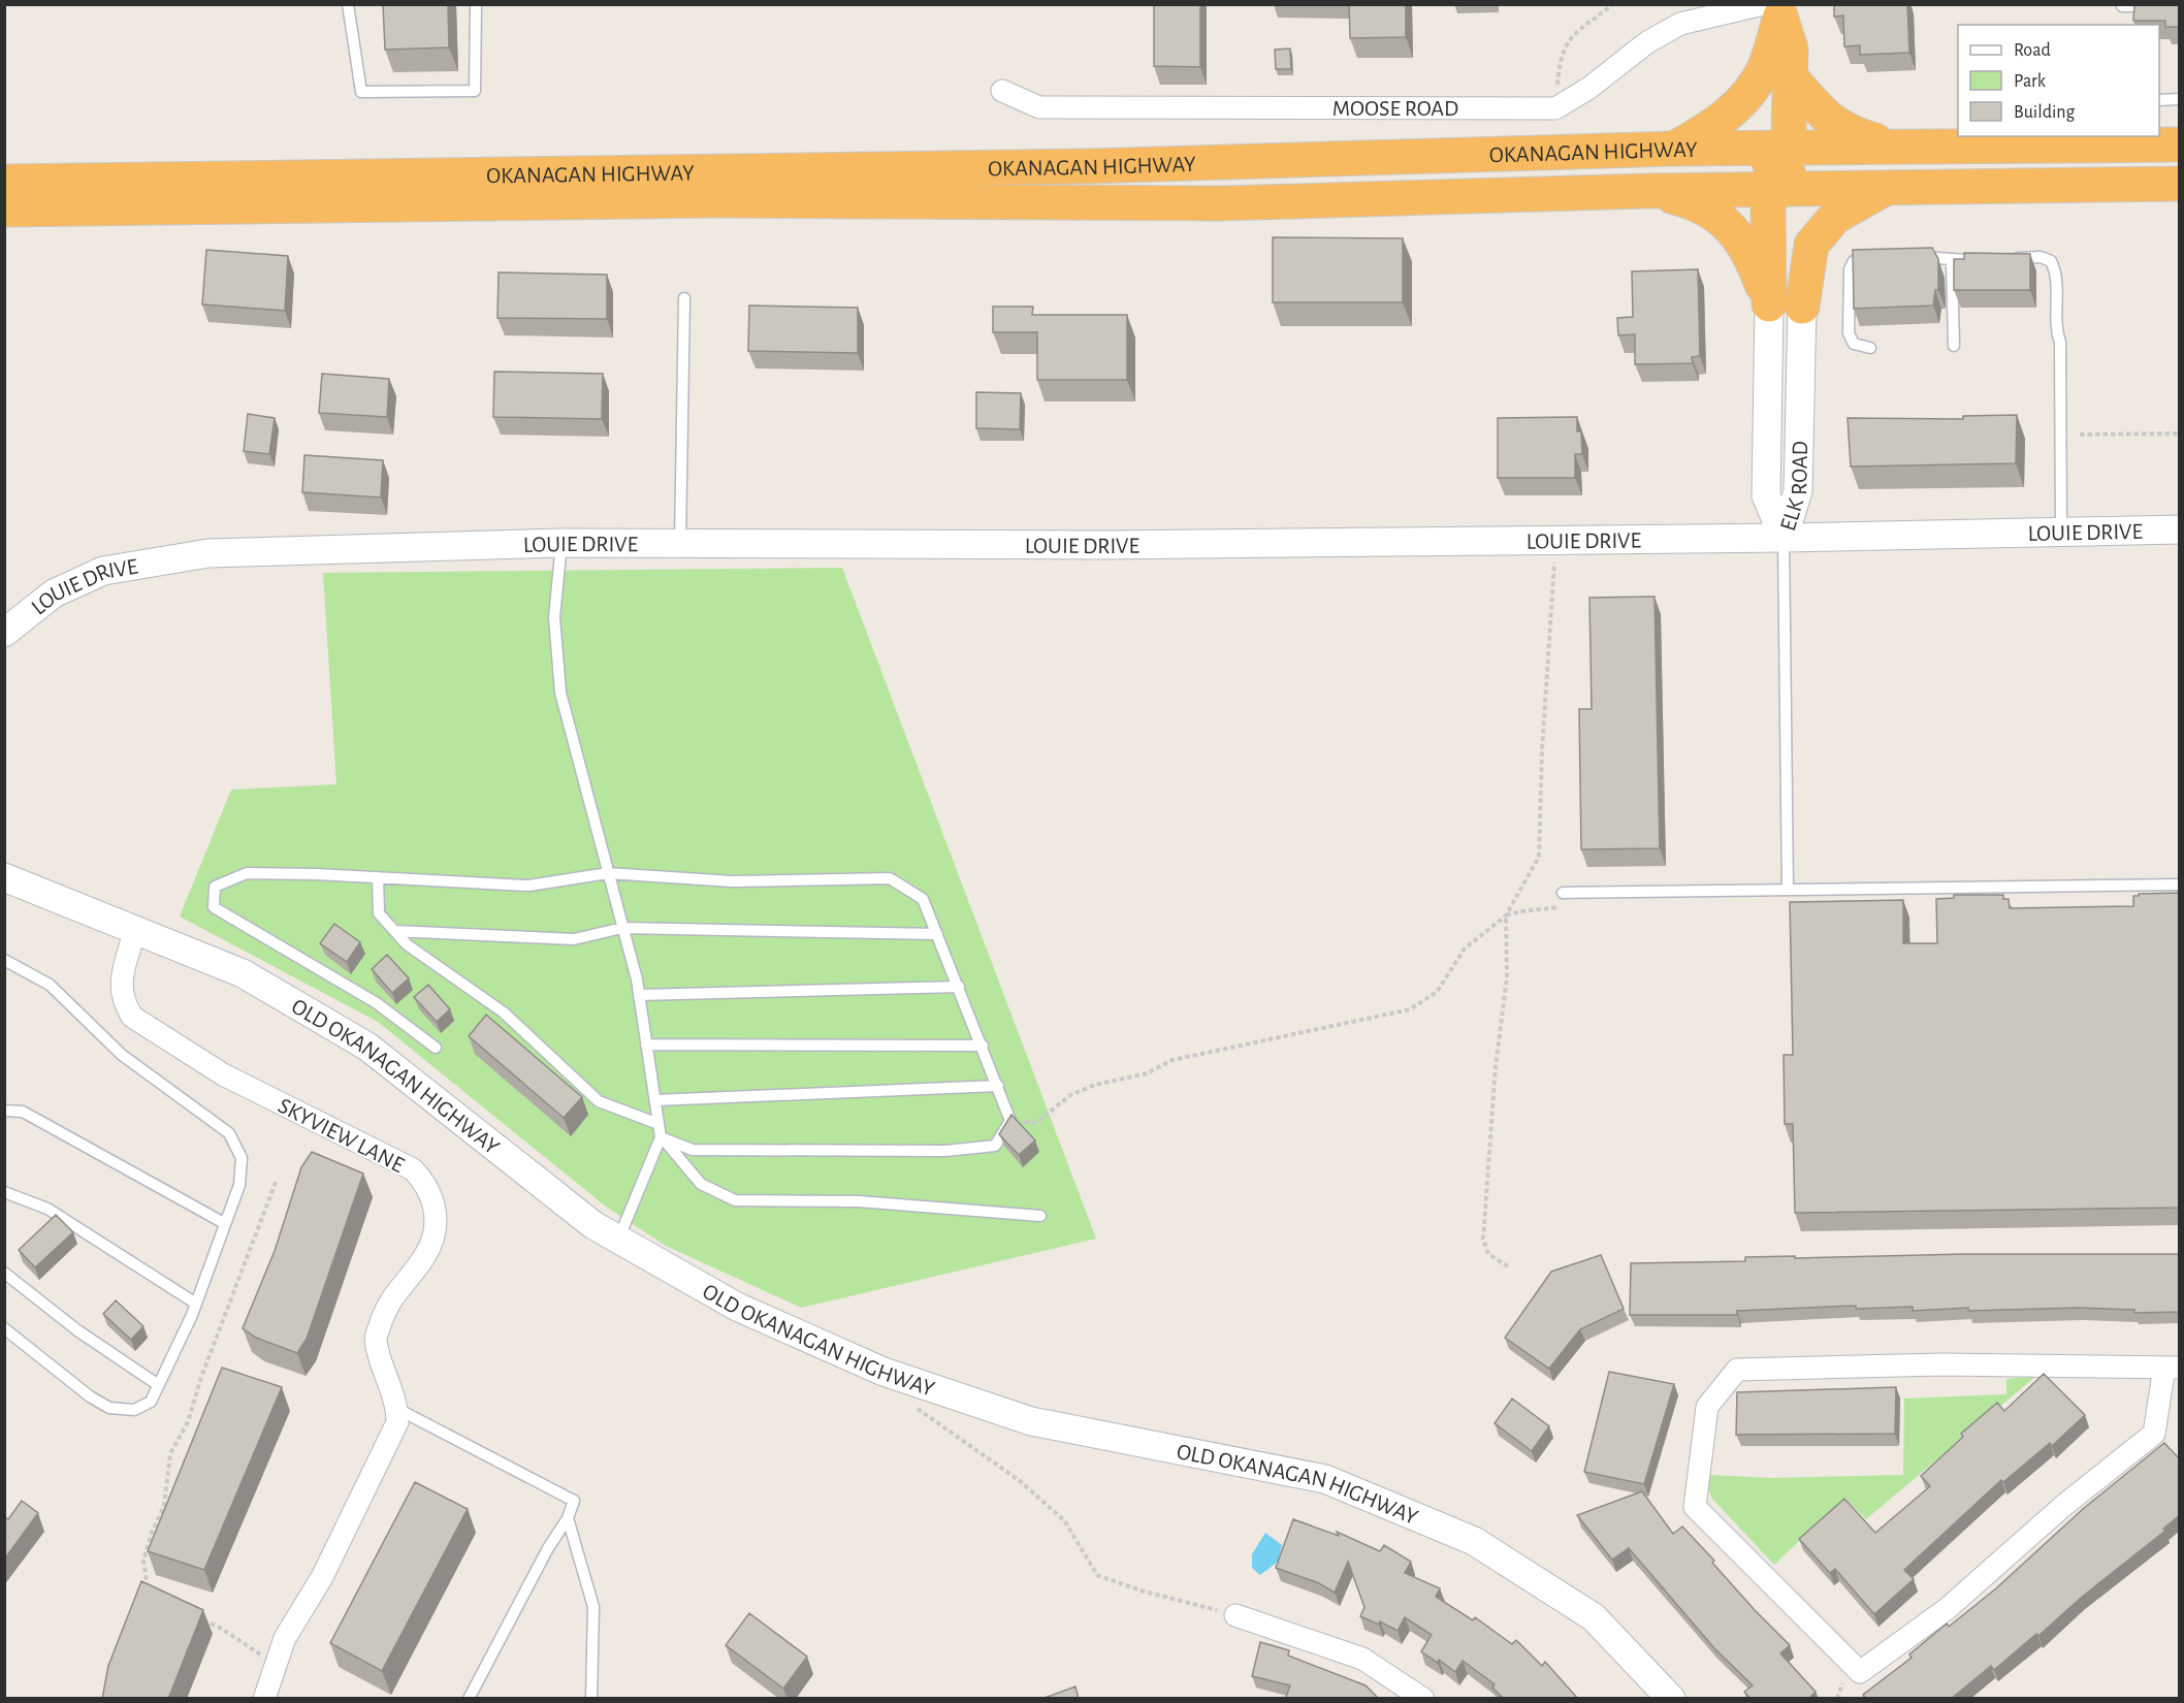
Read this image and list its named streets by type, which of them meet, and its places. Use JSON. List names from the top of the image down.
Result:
{
  "streets": {
    "highway": ["OKANAGAN HIGHWAY"],
    "street": [
      "MOOSE ROAD",
      "ELK ROAD",
      "LOUIE DRIVE",
      "OLD OKANAGAN HIGHWAY",
      "SKYVIEW LANE"
    ]
  },
  "crossings": [
    ["ELK ROAD", "LOUIE DRIVE"],
    ["OLD OKANAGAN HIGHWAY", "SKYVIEW LANE"]
  ],
  "legend": ["Road", "Park", "Building"]
}
